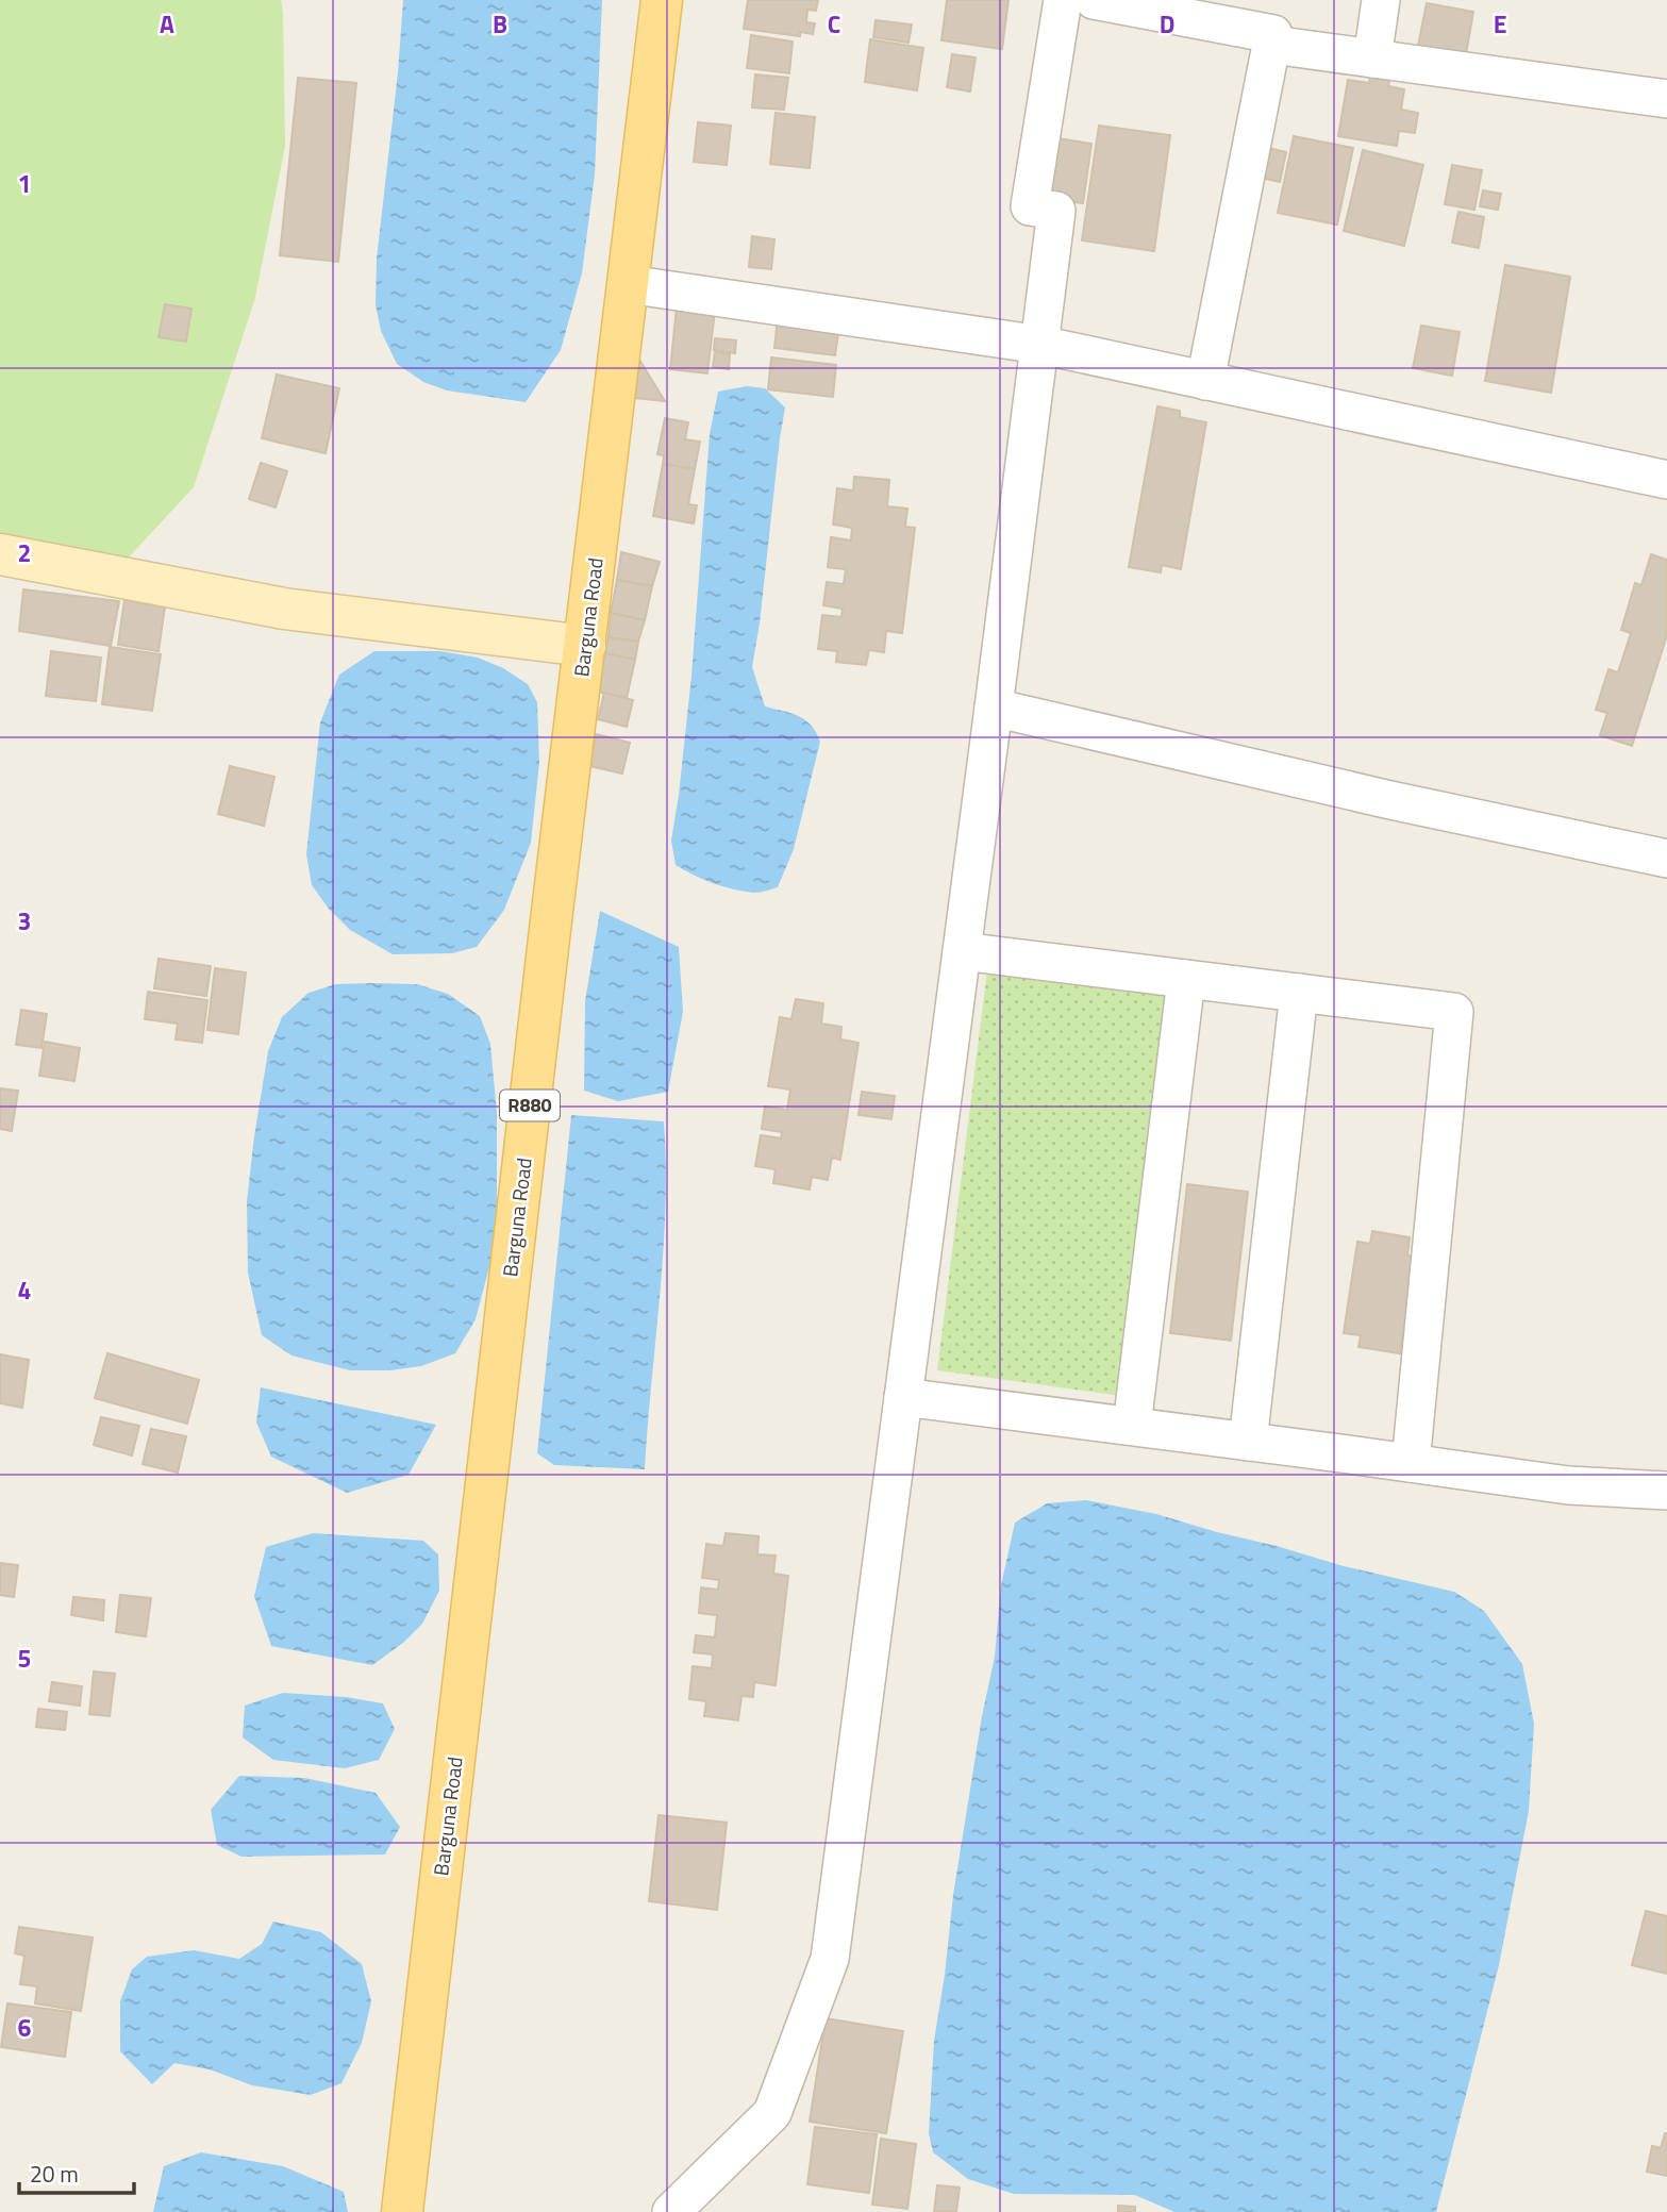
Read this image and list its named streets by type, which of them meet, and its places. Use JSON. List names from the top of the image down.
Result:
{
  "streets": {
    "main road": ["Barguna Road", "R880"]
  },
  "scale_bar": "20 m",
  "grid": {
    "columns": [
      "A",
      "B",
      "C",
      "D",
      "E"
    ],
    "rows": [
      "1",
      "2",
      "3",
      "4",
      "5",
      "6"
    ]
  }
}
